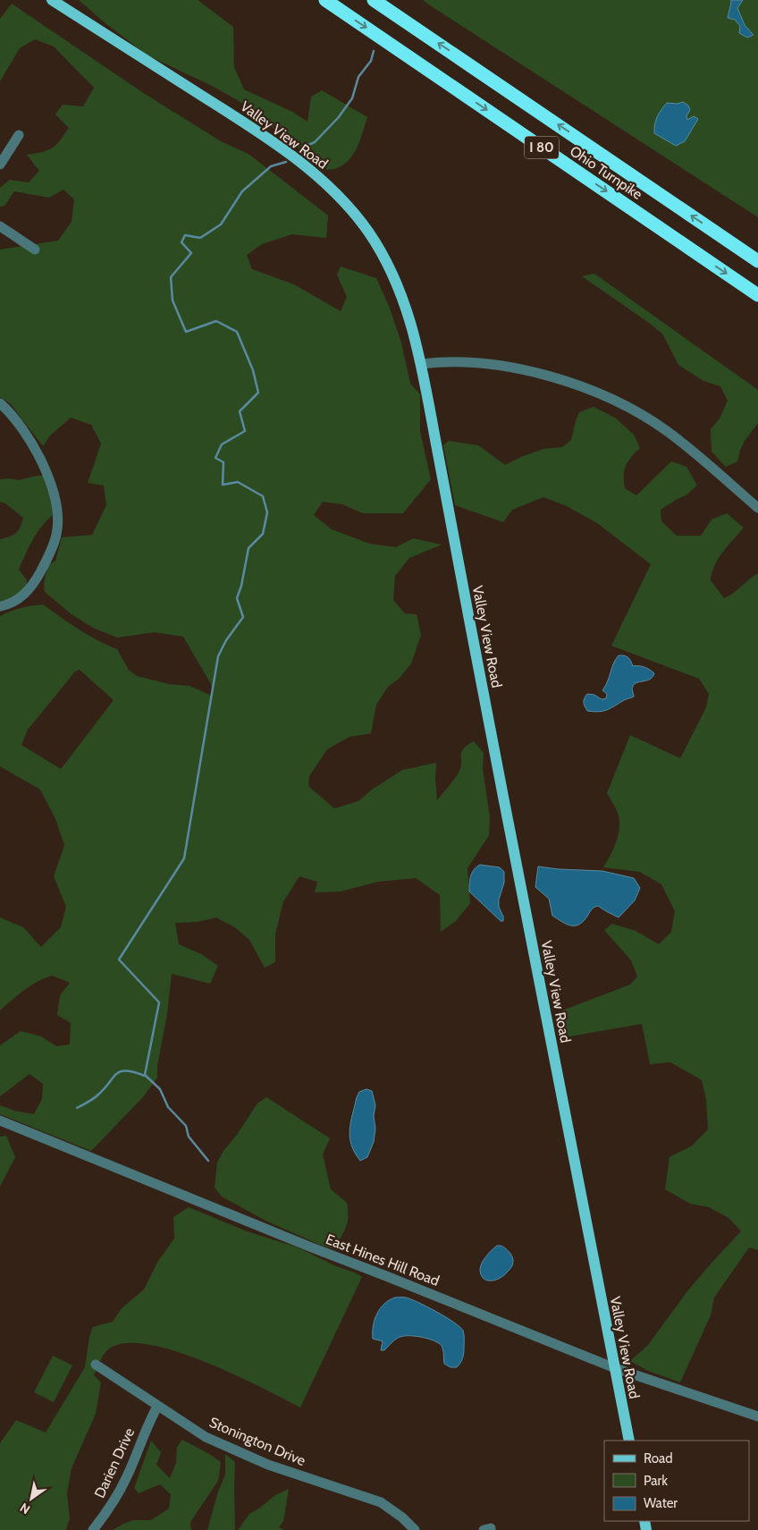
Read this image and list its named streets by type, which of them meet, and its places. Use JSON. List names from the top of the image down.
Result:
{
  "streets": {
    "highway": ["I 80", "Ohio Turnpike"],
    "main road": ["Valley View Road"],
    "street": ["East Hines Hill Road", "Stonington Drive", "Darien Drive"]
  },
  "crossings": [
    ["Valley View Road", "East Hines Hill Road"],
    ["Stonington Drive", "Darien Drive"]
  ],
  "legend": ["Road", "Park", "Water"],
  "north": "bottom left"
}
